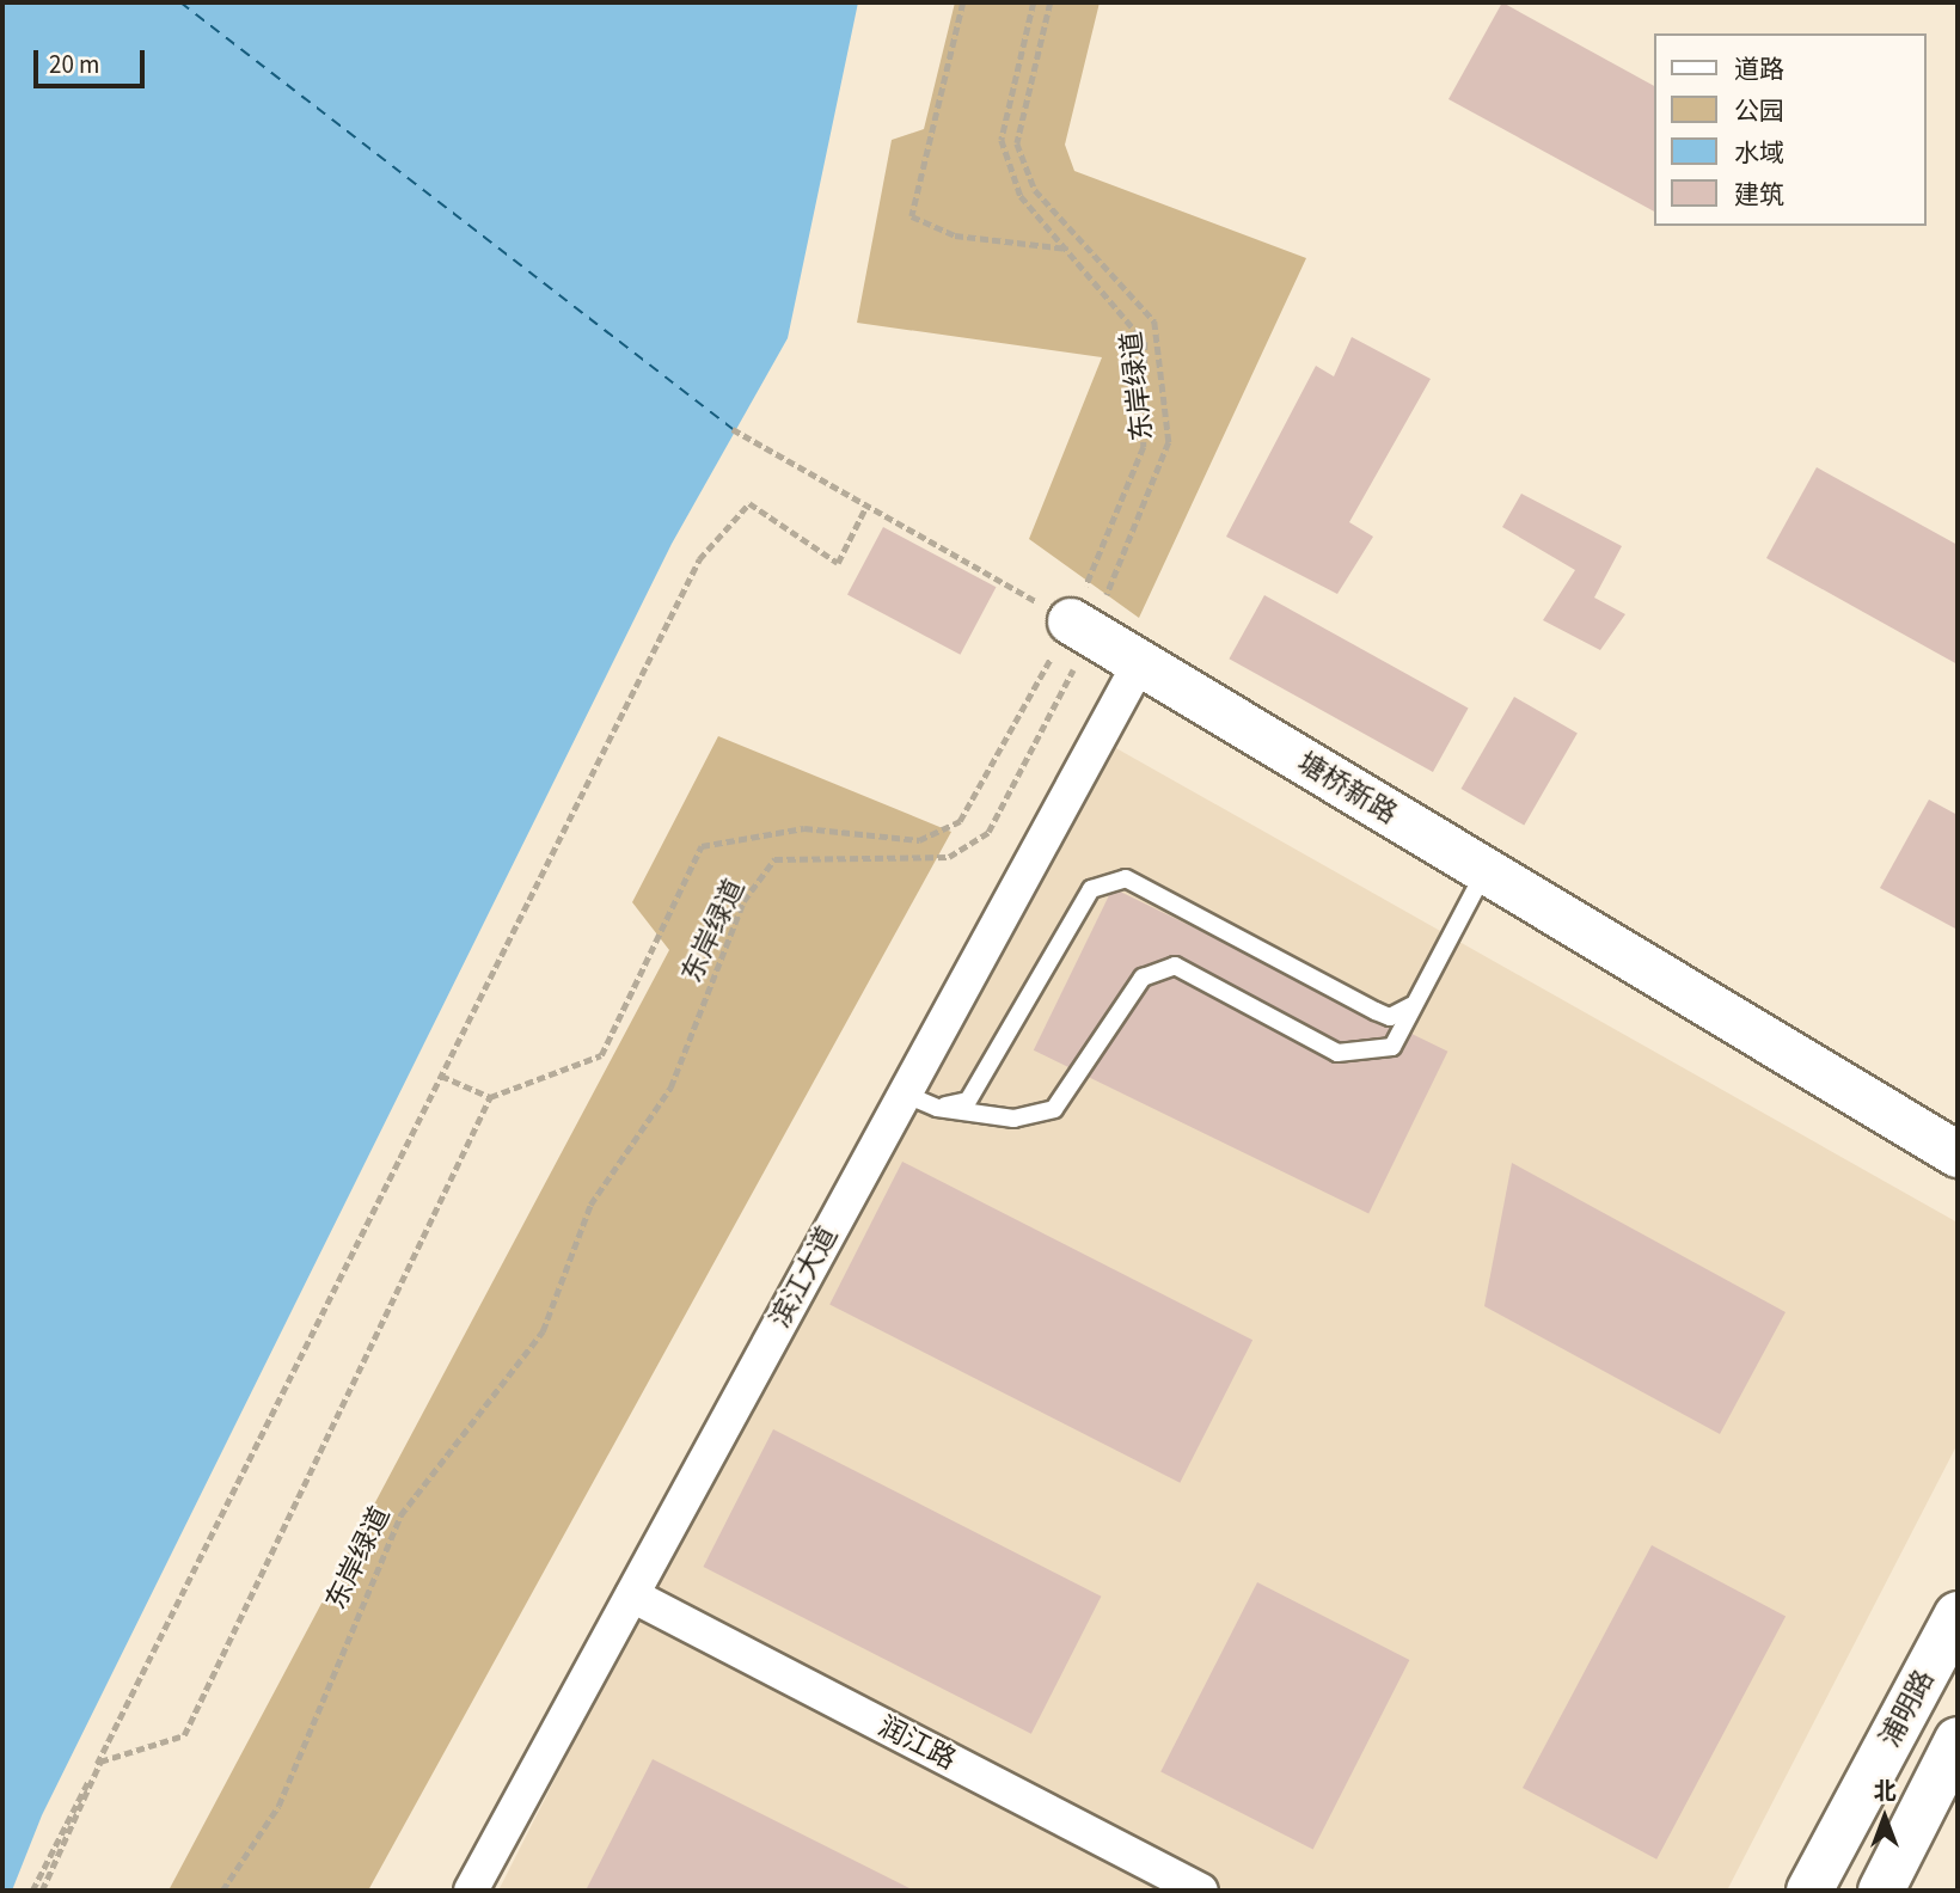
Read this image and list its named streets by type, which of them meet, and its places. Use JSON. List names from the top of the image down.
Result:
{
  "streets": {
    "street": [
      "塘桥新路",
      "滨江大道",
      "浦明路",
      "润江路"
    ],
    "path": ["东岸绿道"]
  },
  "crossings": [
    ["东岸绿道", "塘桥新路"],
    ["塘桥新路", "滨江大道"],
    ["滨江大道", "润江路"]
  ],
  "legend": [
    "道路",
    "公园",
    "水域",
    "建筑"
  ],
  "scale_bar": "20 m",
  "north": "top"
}
